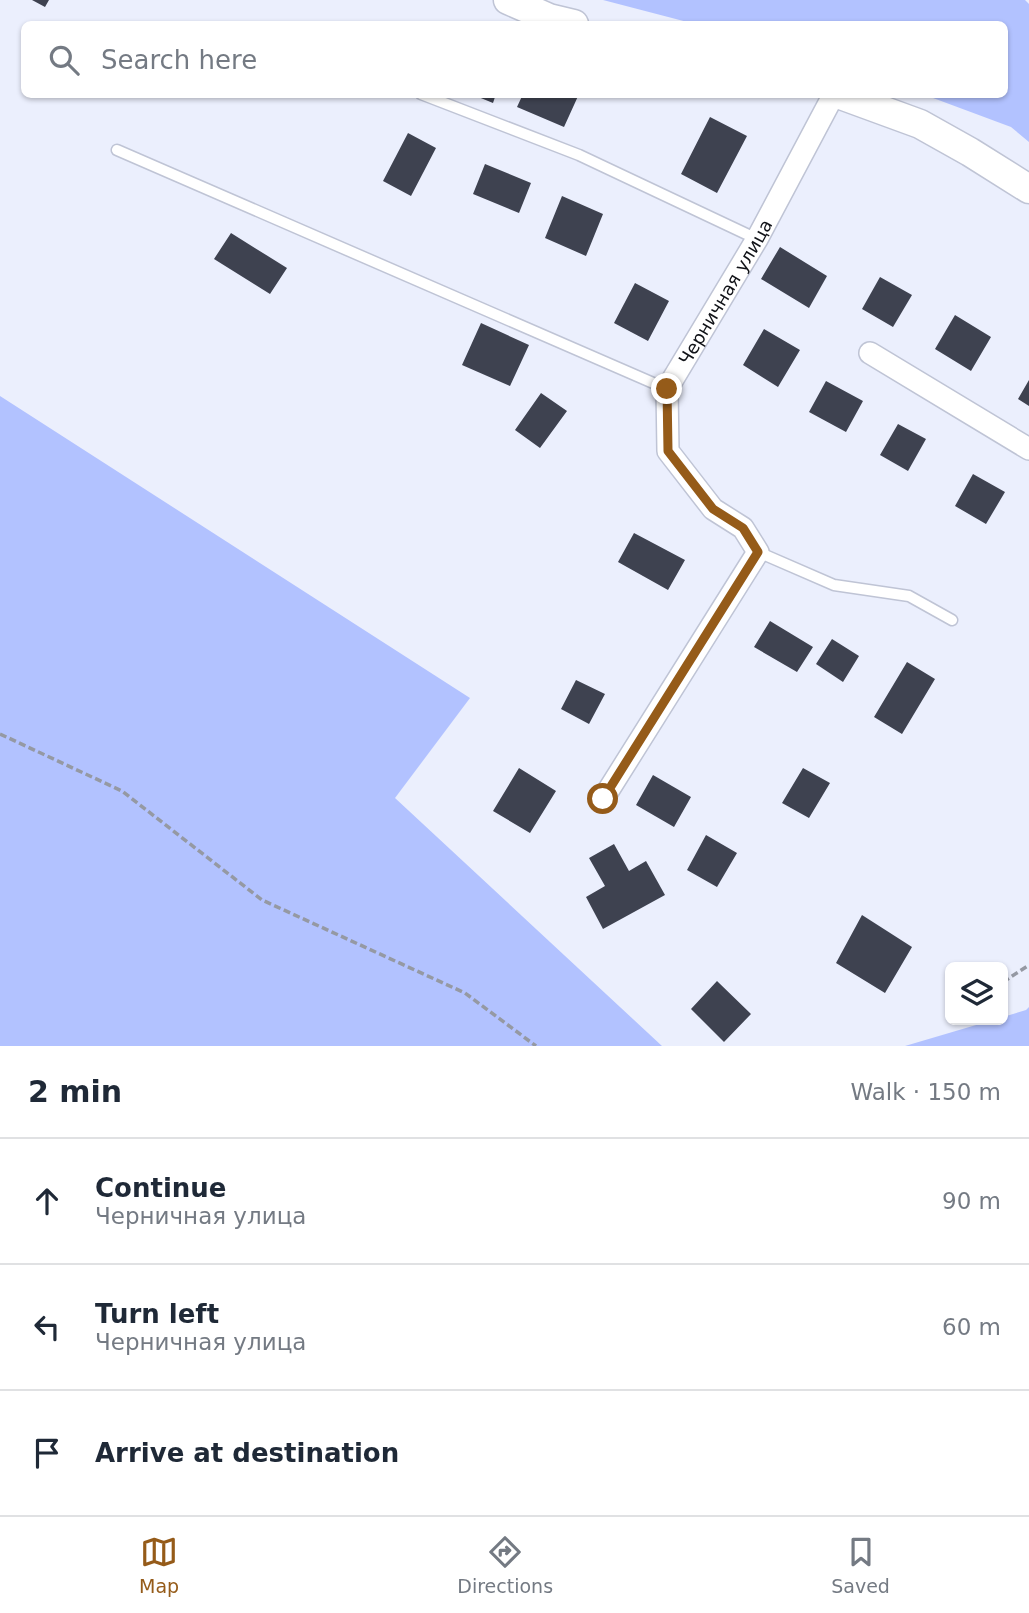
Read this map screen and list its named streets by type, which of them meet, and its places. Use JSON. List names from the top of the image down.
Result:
{
  "streets": {
    "street": ["Черничная улица"]
  },
  "page": {
    "search": "Search here",
    "heading": ["2 min", "Walk · 150 m"],
    "list": [
      ["Continue", "Черничная улица", "90 m"],
      ["Turn left", "Черничная улица", "60 m"],
      "Arrive at destination"
    ],
    "nav": ["Map", "Directions", "Saved"]
  }
}
